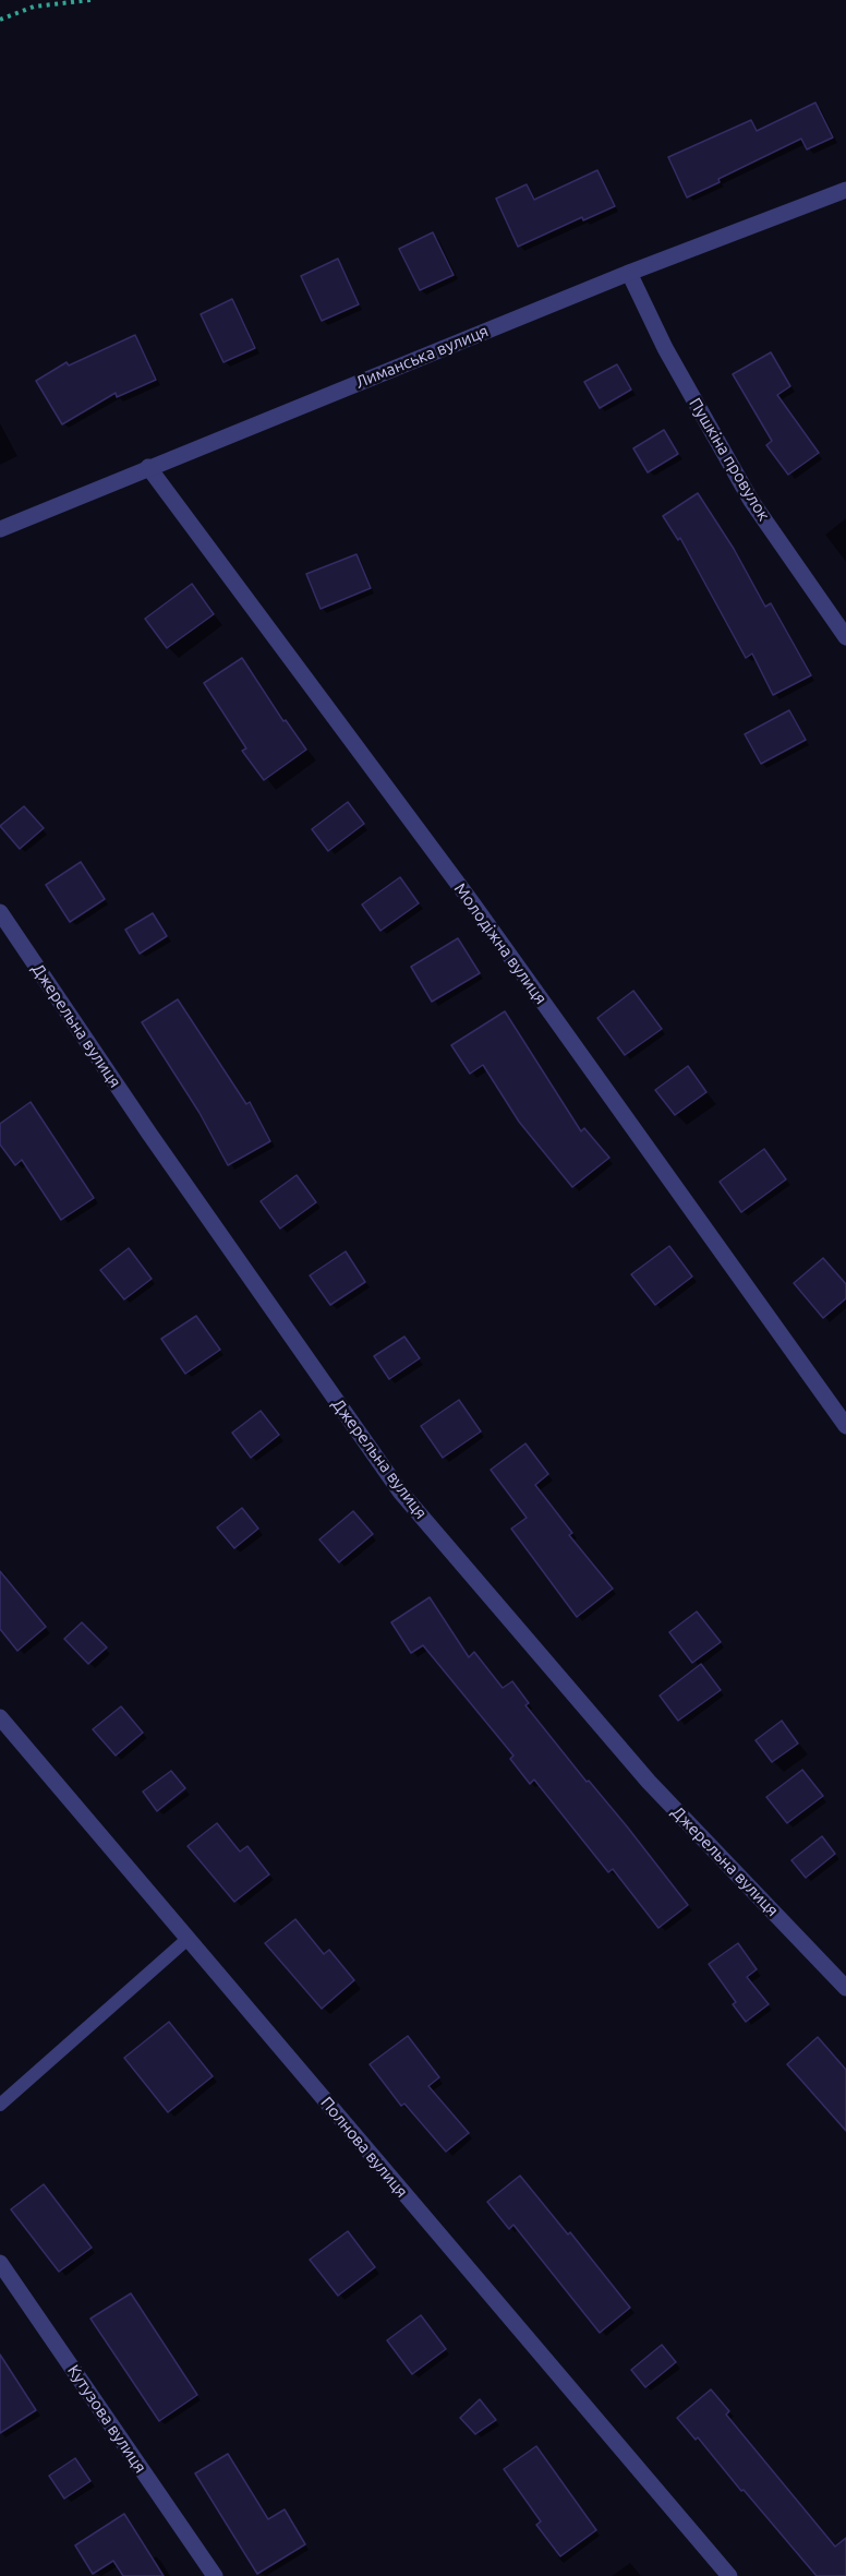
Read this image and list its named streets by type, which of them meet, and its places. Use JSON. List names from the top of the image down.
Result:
{
  "streets": {
    "street": [
      "Лиманська вулиця",
      "Пушкіна провулок",
      "Молодіжна вулиця",
      "Джерельна вулиця",
      "Полнова вулиця",
      "Кутузова вулиця"
    ]
  },
  "crossings": [
    ["Лиманська вулиця", "Пушкіна провулок"],
    ["Лиманська вулиця", "Молодіжна вулиця"]
  ]
}
